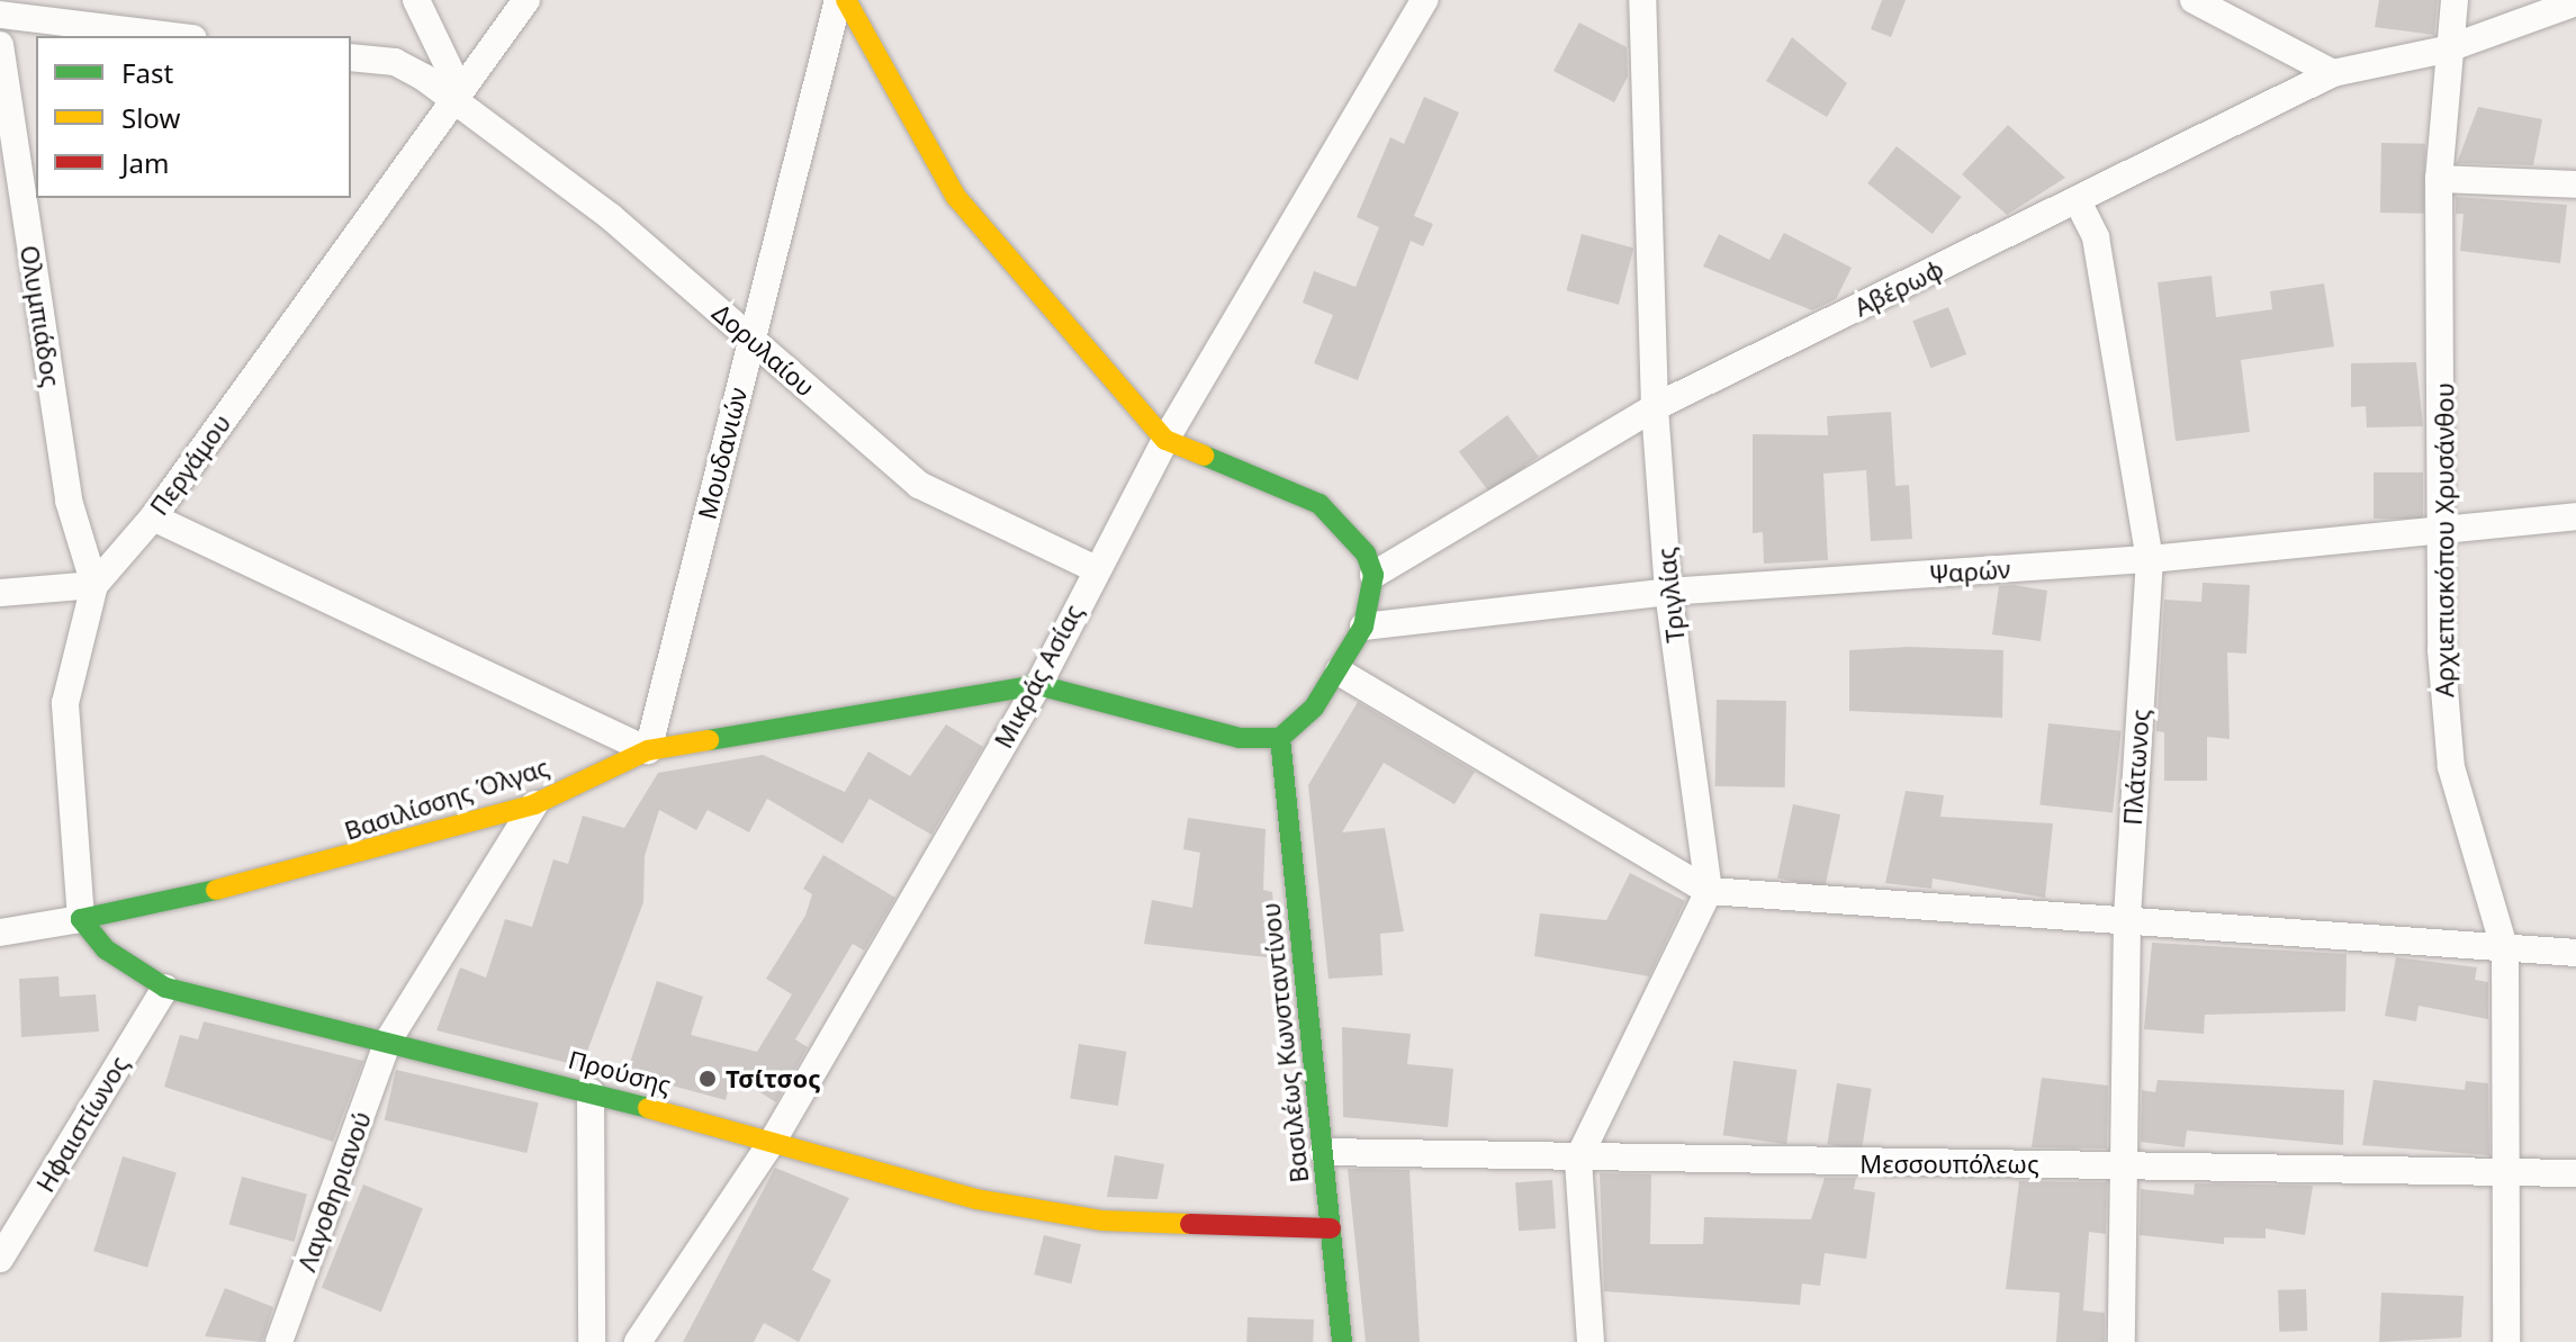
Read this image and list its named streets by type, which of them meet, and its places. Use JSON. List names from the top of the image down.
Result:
{
  "streets": {
    "street": [
      "Αβέρωφ",
      "Ολυμπιάδος",
      "Δορυλαίου",
      "Μουδανιών",
      "Περγάμου",
      "Αρχιεπισκόπου Χρυσάνθου",
      "Ψαρών",
      "Τριγλίας",
      "Μικράς Ασίας",
      "Πλάτωνος",
      "Βασιλίσσης Όλγας",
      "Βασιλέως Κωνσταντίνου",
      "Προύσης",
      "Ηφαιστίωνος",
      "Μεσσουπόλεως",
      "Λαγοθηριανού"
    ]
  },
  "crossings": [
    ["Αβέρωφ", "Αρχιεπισκόπου Χρυσάνθου"],
    ["Αβέρωφ", "Τριγλίας"],
    ["Αβέρωφ", "Πλάτωνος"],
    ["Ολυμπιάδος", "Περγάμου"],
    ["Δορυλαίου", "Μουδανιών"],
    ["Δορυλαίου", "Περγάμου"],
    ["Δορυλαίου", "Μικράς Ασίας"],
    ["Μουδανιών", "Βασιλίσσης Όλγας"],
    ["Περγάμου", "Βασιλίσσης Όλγας"],
    ["Περγάμου", "Προύσης"],
    ["Αρχιεπισκόπου Χρυσάνθου", "Ψαρών"],
    ["Αρχιεπισκόπου Χρυσάνθου", "Μεσσουπόλεως"],
    ["Ψαρών", "Τριγλίας"],
    ["Ψαρών", "Πλάτωνος"],
    ["Μικράς Ασίας", "Βασιλίσσης Όλγας"],
    ["Μικράς Ασίας", "Προύσης"],
    ["Πλάτωνος", "Μεσσουπόλεως"],
    ["Βασιλίσσης Όλγας", "Προύσης"],
    ["Βασιλέως Κωνσταντίνου", "Προύσης"],
    ["Βασιλέως Κωνσταντίνου", "Μεσσουπόλεως"],
    ["Προύσης", "Ηφαιστίωνος"],
    ["Προύσης", "Λαγοθηριανού"]
  ],
  "places": ["Τσίτσος"],
  "legend": ["Fast", "Slow", "Jam"]
}
